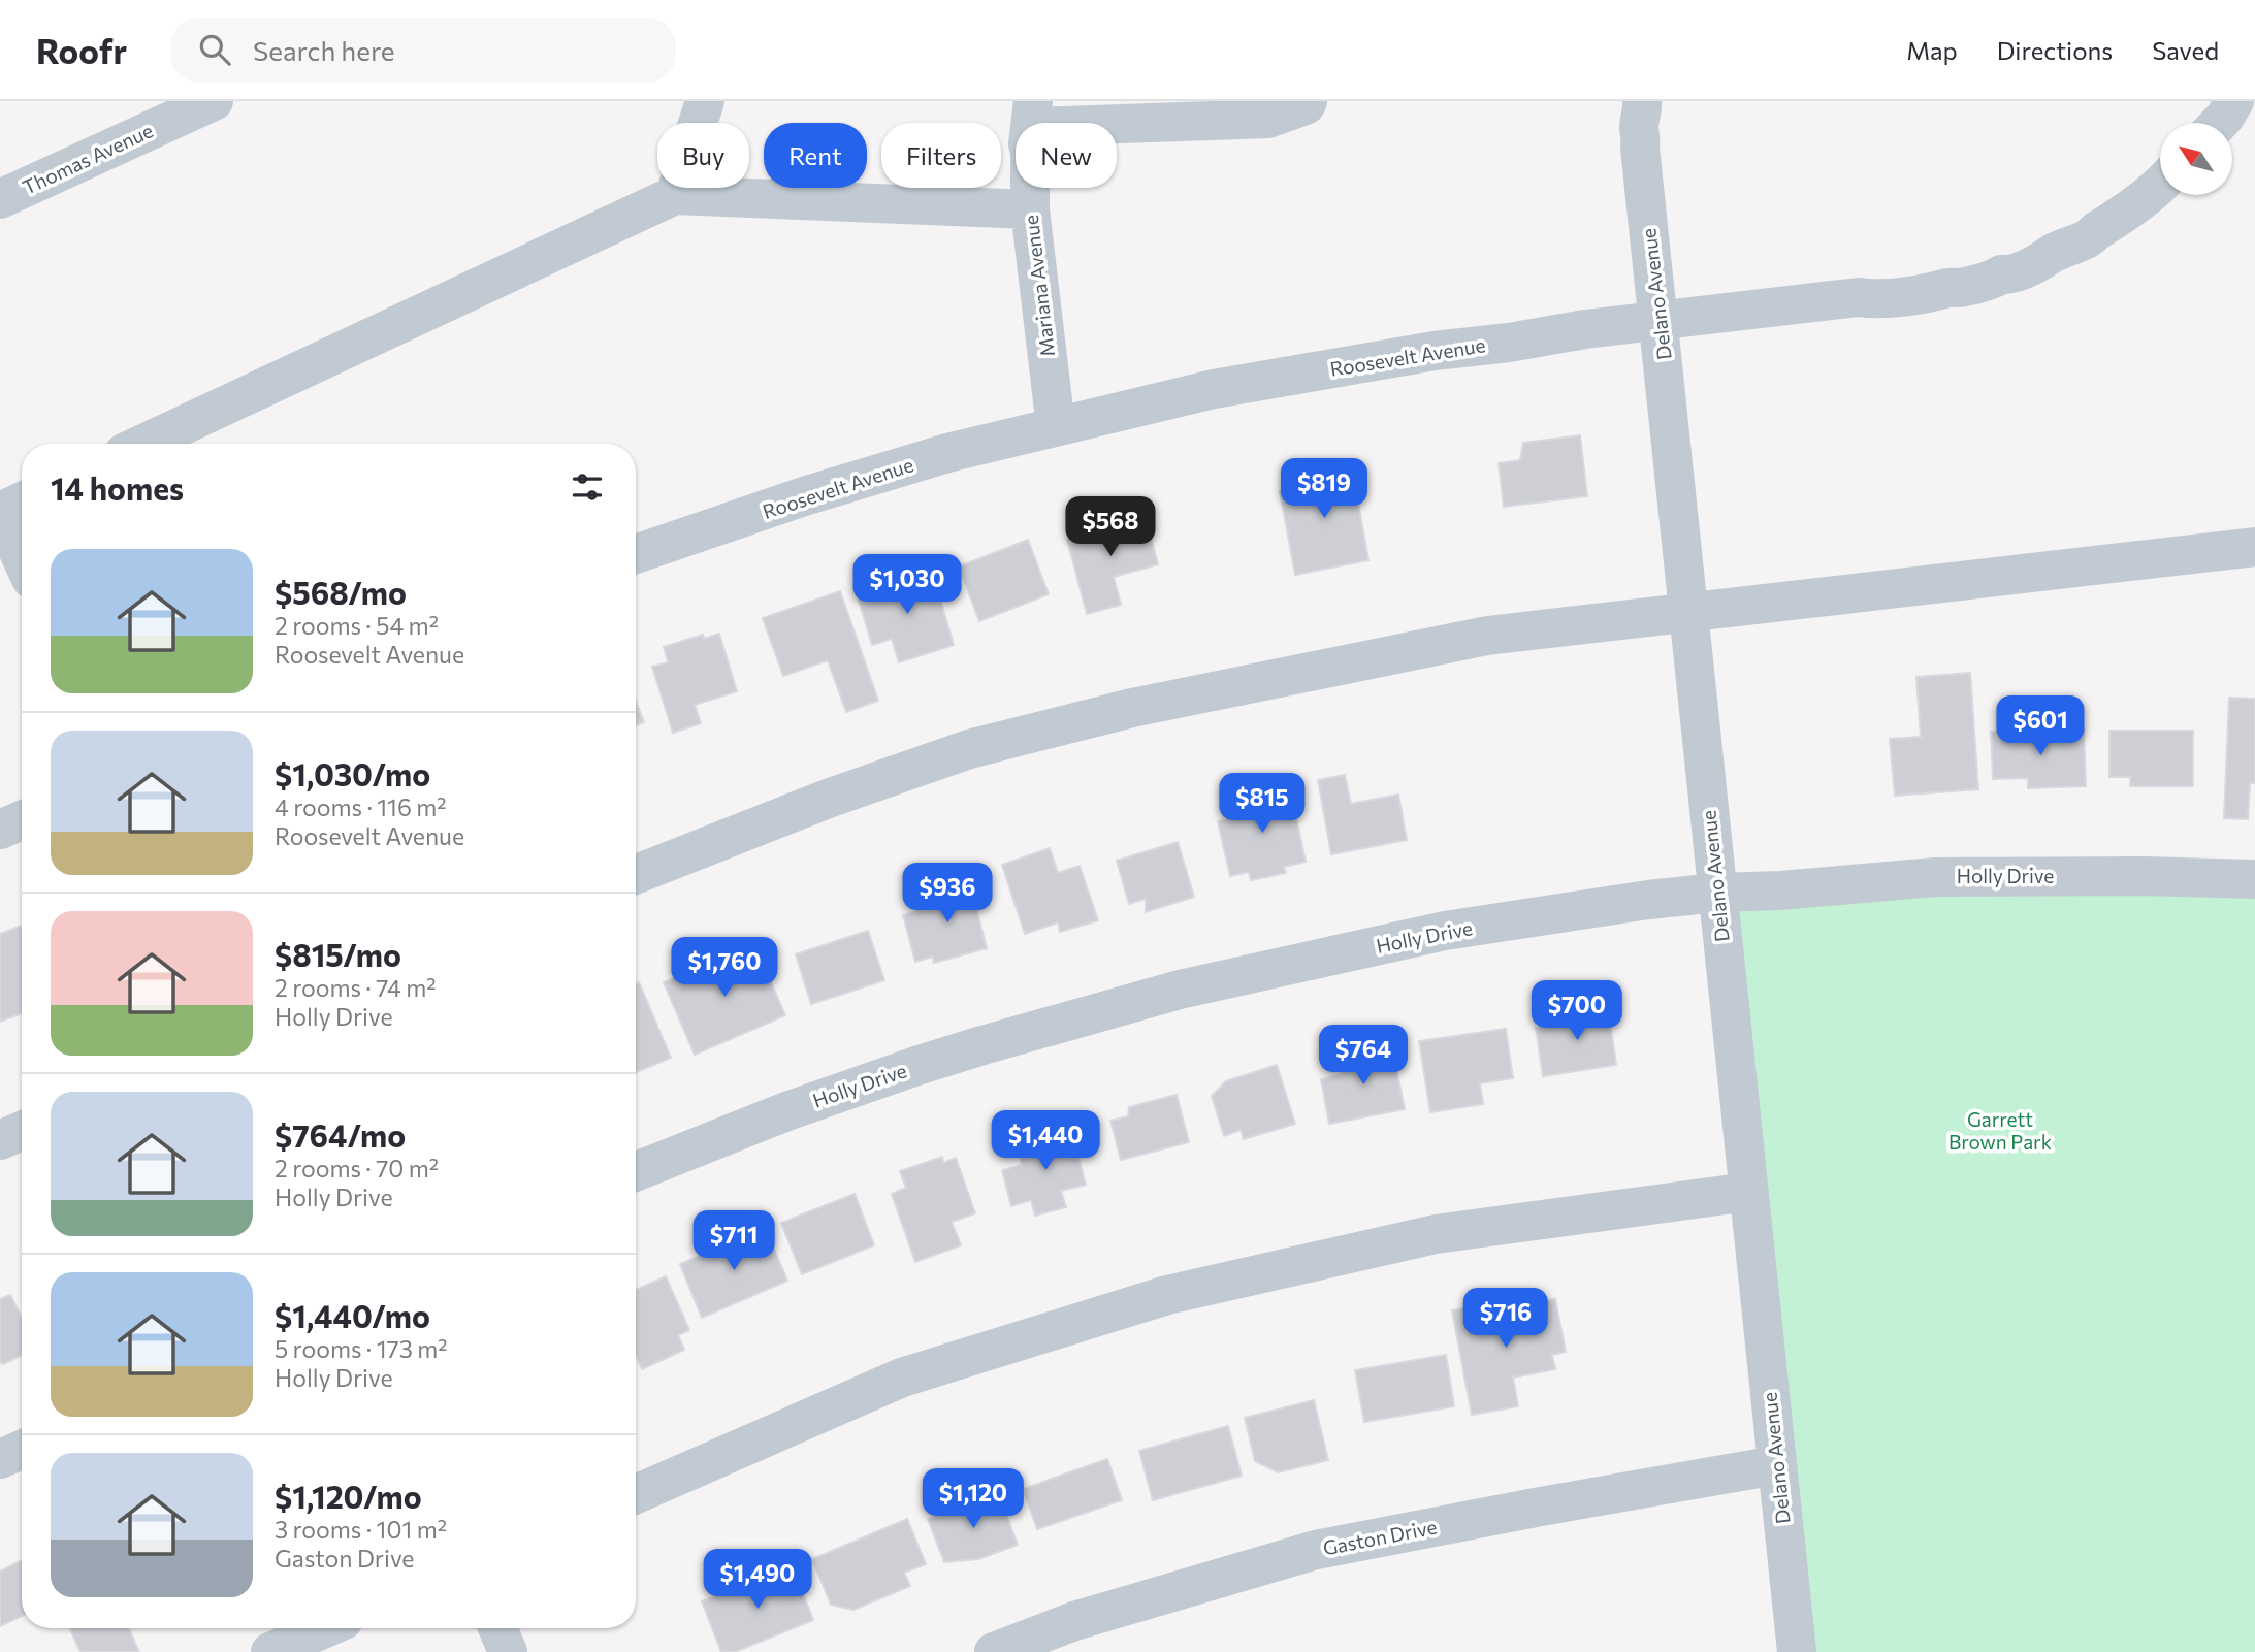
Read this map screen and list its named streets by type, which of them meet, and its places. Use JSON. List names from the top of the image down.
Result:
{
  "streets": {
    "street": [
      "Thomas Avenue",
      "Mariana Avenue",
      "Delano Avenue",
      "Roosevelt Avenue",
      "Holly Drive",
      "Gaston Drive"
    ]
  },
  "crossings": [
    ["Mariana Avenue", "Roosevelt Avenue"],
    ["Delano Avenue", "Roosevelt Avenue"],
    ["Delano Avenue", "Holly Drive"],
    ["Delano Avenue", "Gaston Drive"]
  ],
  "parks": ["Garrett Brown Park"],
  "north": "top left",
  "page": {
    "header": "Roofr",
    "search": "Search here",
    "nav": ["Map", "Directions", "Saved"],
    "chip": [
      "Buy",
      "Rent",
      "Filters",
      "New"
    ],
    "heading": "14 homes",
    "price": [
      "$819",
      "$568",
      "$1,030",
      "$601",
      "$815",
      "$936",
      "$1,760",
      "$700",
      "$764",
      "$1,440",
      "$711",
      "$716",
      "$1,120",
      "$1,490"
    ],
    "list": [
      {
        "name": "$568/mo",
        "note": "2 rooms · 54 m² · Roosevelt Avenue"
      },
      {
        "name": "$1,030/mo",
        "note": "4 rooms · 116 m² · Roosevelt Avenue"
      },
      {
        "name": "$815/mo",
        "note": "2 rooms · 74 m² · Holly Drive"
      },
      {
        "name": "$764/mo",
        "note": "2 rooms · 70 m² · Holly Drive"
      },
      {
        "name": "$1,440/mo",
        "note": "5 rooms · 173 m² · Holly Drive"
      },
      {
        "name": "$1,120/mo",
        "note": "3 rooms · 101 m² · Gaston Drive"
      }
    ]
  }
}
